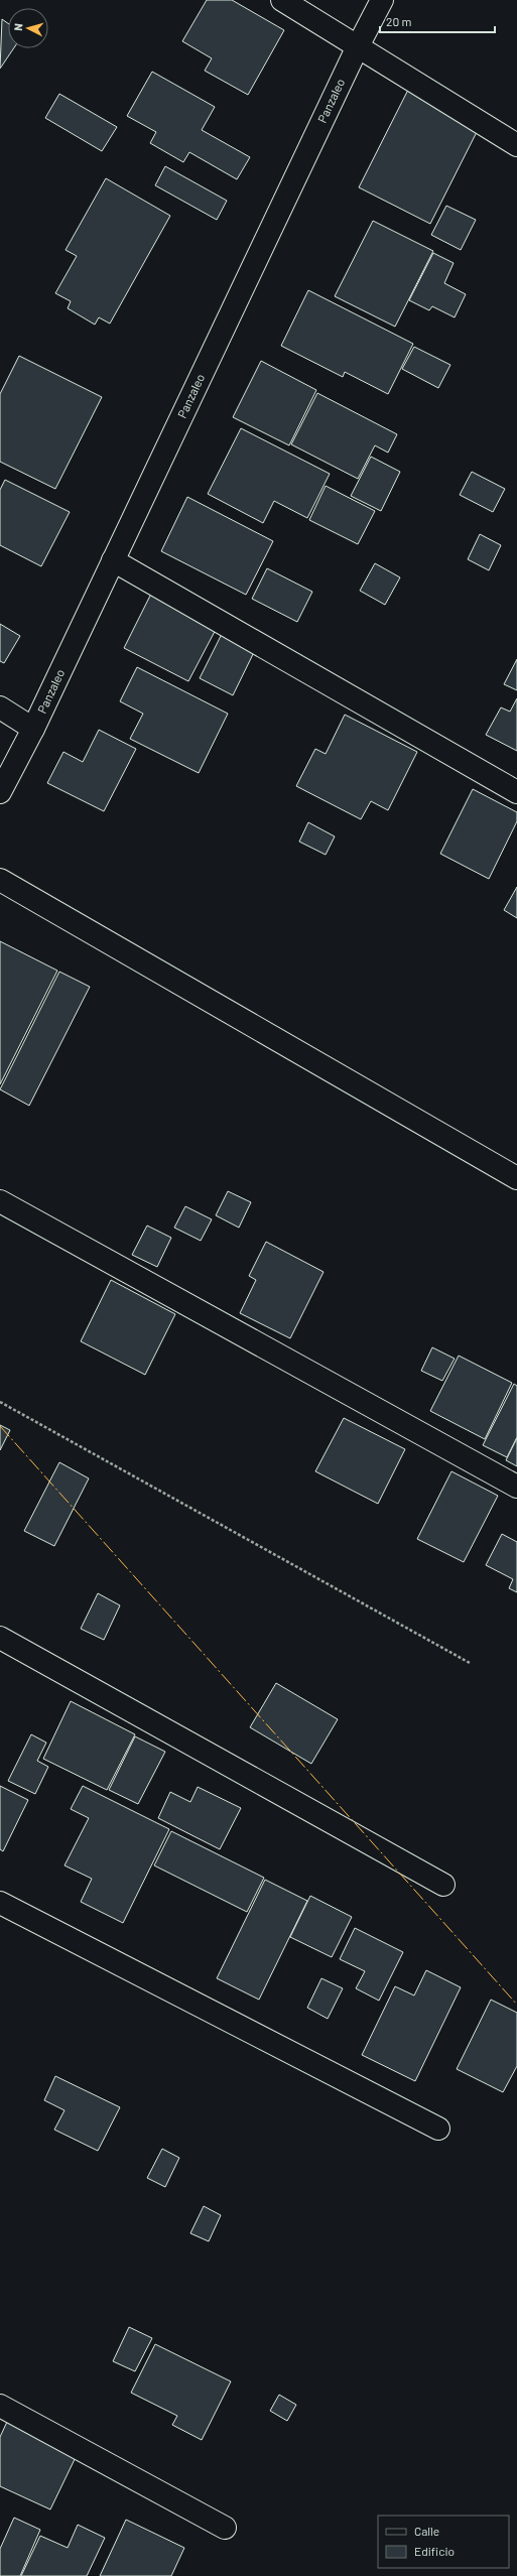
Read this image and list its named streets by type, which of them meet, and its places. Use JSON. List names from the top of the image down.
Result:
{
  "streets": {
    "street": ["Panzaleo"]
  },
  "legend": ["Calle", "Edificio"],
  "scale_bar": "20 m",
  "north": "left"
}
